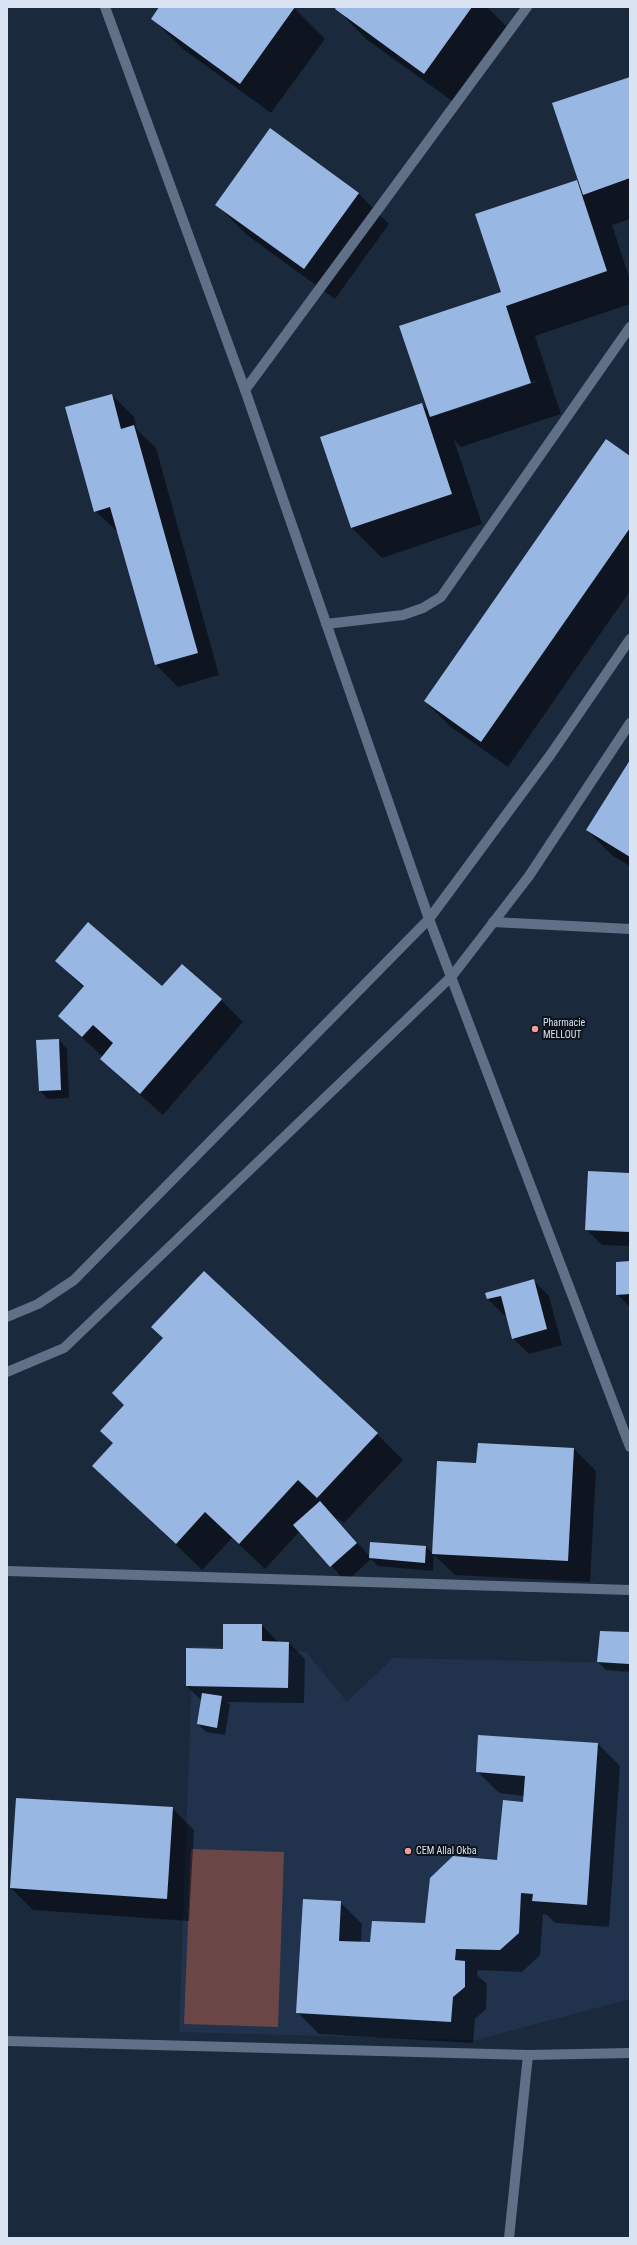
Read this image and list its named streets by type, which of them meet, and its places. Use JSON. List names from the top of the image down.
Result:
{
  "places": ["Pharmacie MELLOUT", "CEM Allal Okba"]
}
